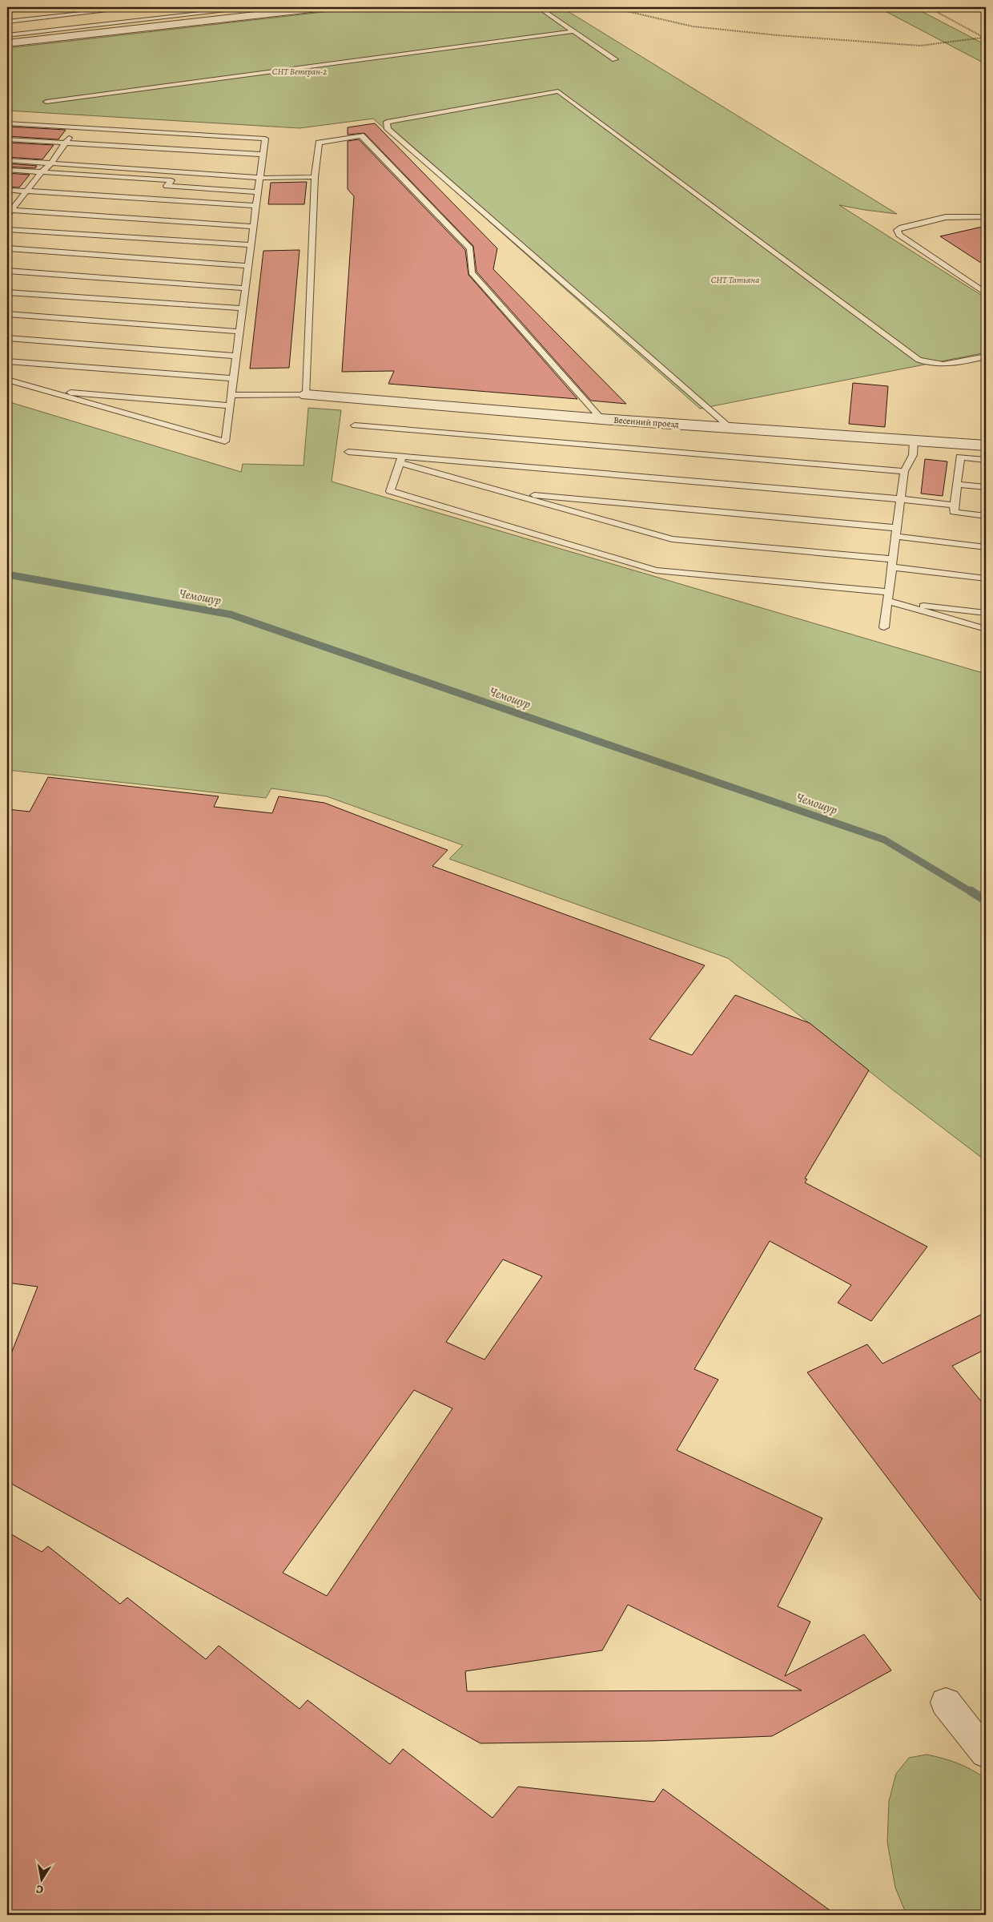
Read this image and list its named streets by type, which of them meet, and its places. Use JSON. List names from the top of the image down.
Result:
{
  "streets": {
    "street": ["Весенний проезд"]
  },
  "water": ["Чемошур"],
  "parks": ["СНТ Ветеран-2", "СНТ Татьяна"],
  "north": "bottom"
}
